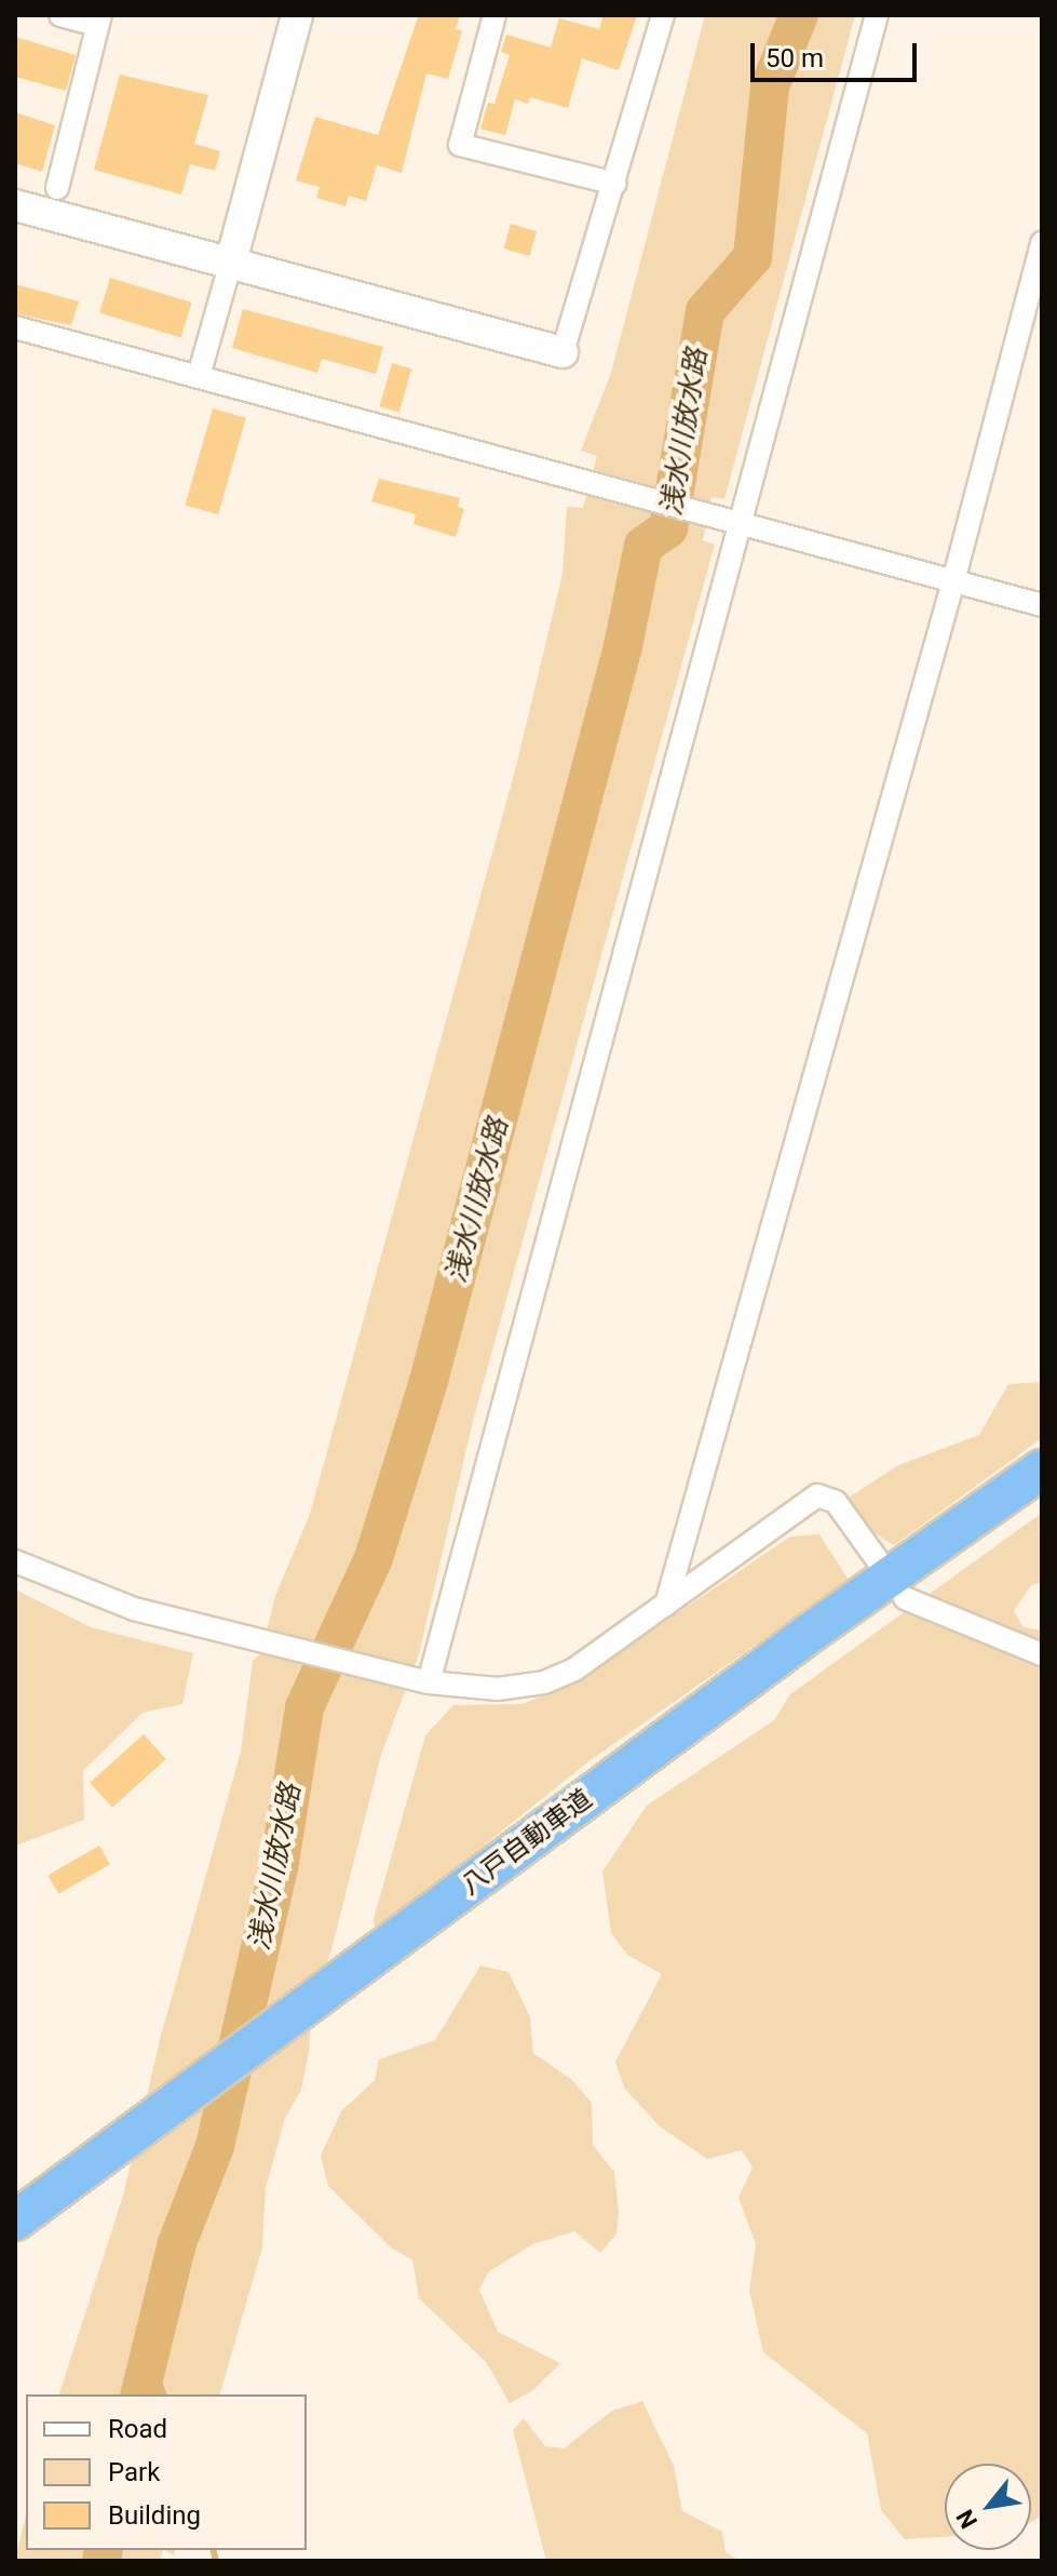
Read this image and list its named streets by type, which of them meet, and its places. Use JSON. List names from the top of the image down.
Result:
{
  "streets": {
    "highway": ["八戸自動車道"]
  },
  "water": ["浅水川放水路"],
  "legend": ["Road", "Park", "Building"],
  "scale_bar": "50 m",
  "north": "bottom left"
}
